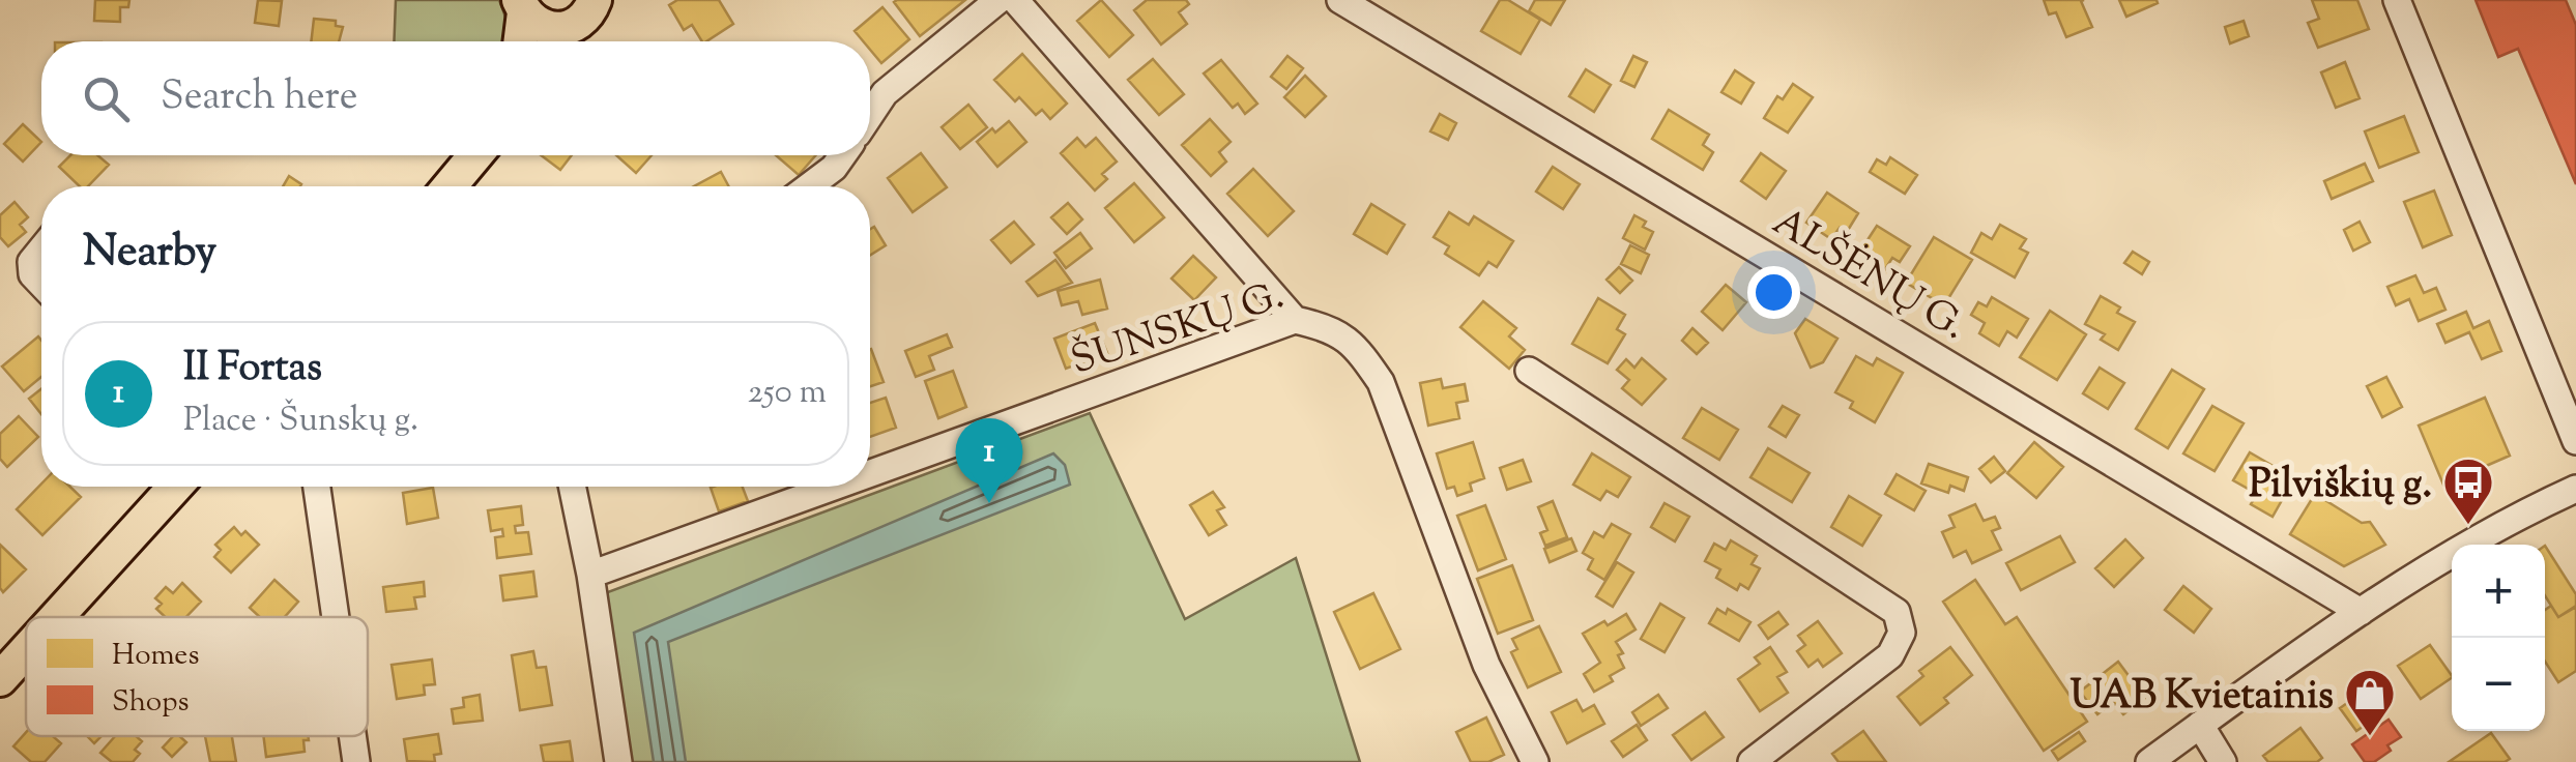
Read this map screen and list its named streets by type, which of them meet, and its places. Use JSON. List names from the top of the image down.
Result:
{
  "streets": {
    "street": ["ALŠĖNŲ G.", "ŠUNSKŲ G."]
  },
  "places": {
    "bus stop": ["Pilviškių g."],
    "shop": ["UAB Kvietainis"]
  },
  "legend": ["Homes", "Shops"],
  "page": {
    "search": "Search here",
    "heading": "Nearby",
    "list": [
      {
        "mark": "1",
        "name": "II Fortas",
        "note": "Place · Šunskų g.",
        "value": "250 m"
      }
    ],
    "pins": "1",
    "map_buttons": ["+", "−"]
  }
}
